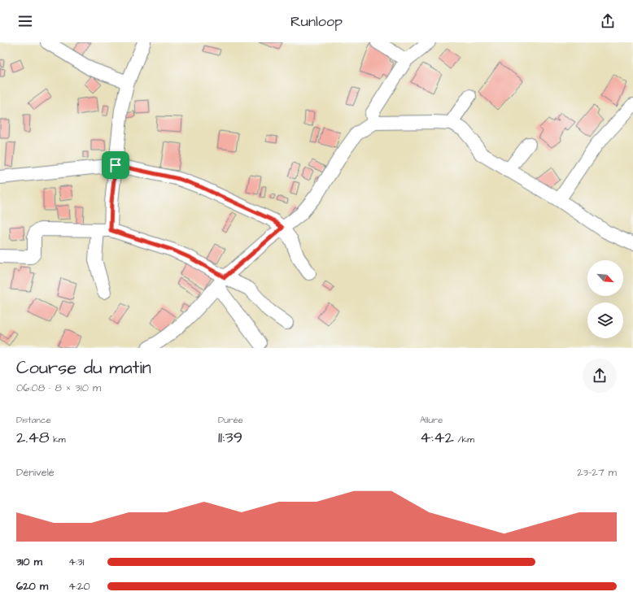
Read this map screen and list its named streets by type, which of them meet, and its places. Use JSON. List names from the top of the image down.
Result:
{
  "north": "bottom right",
  "page": {
    "header": "Runloop",
    "heading": ["Course du matin", "06:08 · 8 × 310 m"],
    "stats": [
      ["Distance", "2.48 km"],
      ["Durée", "11:39"],
      ["Allure", "4:42 /km"]
    ],
    "chart": ["Dénivelé", "23–27 m"],
    "list": [
      {
        "name": "310 m",
        "note": "4:31"
      },
      {
        "name": "620 m",
        "note": "4:20"
      }
    ]
  }
}
